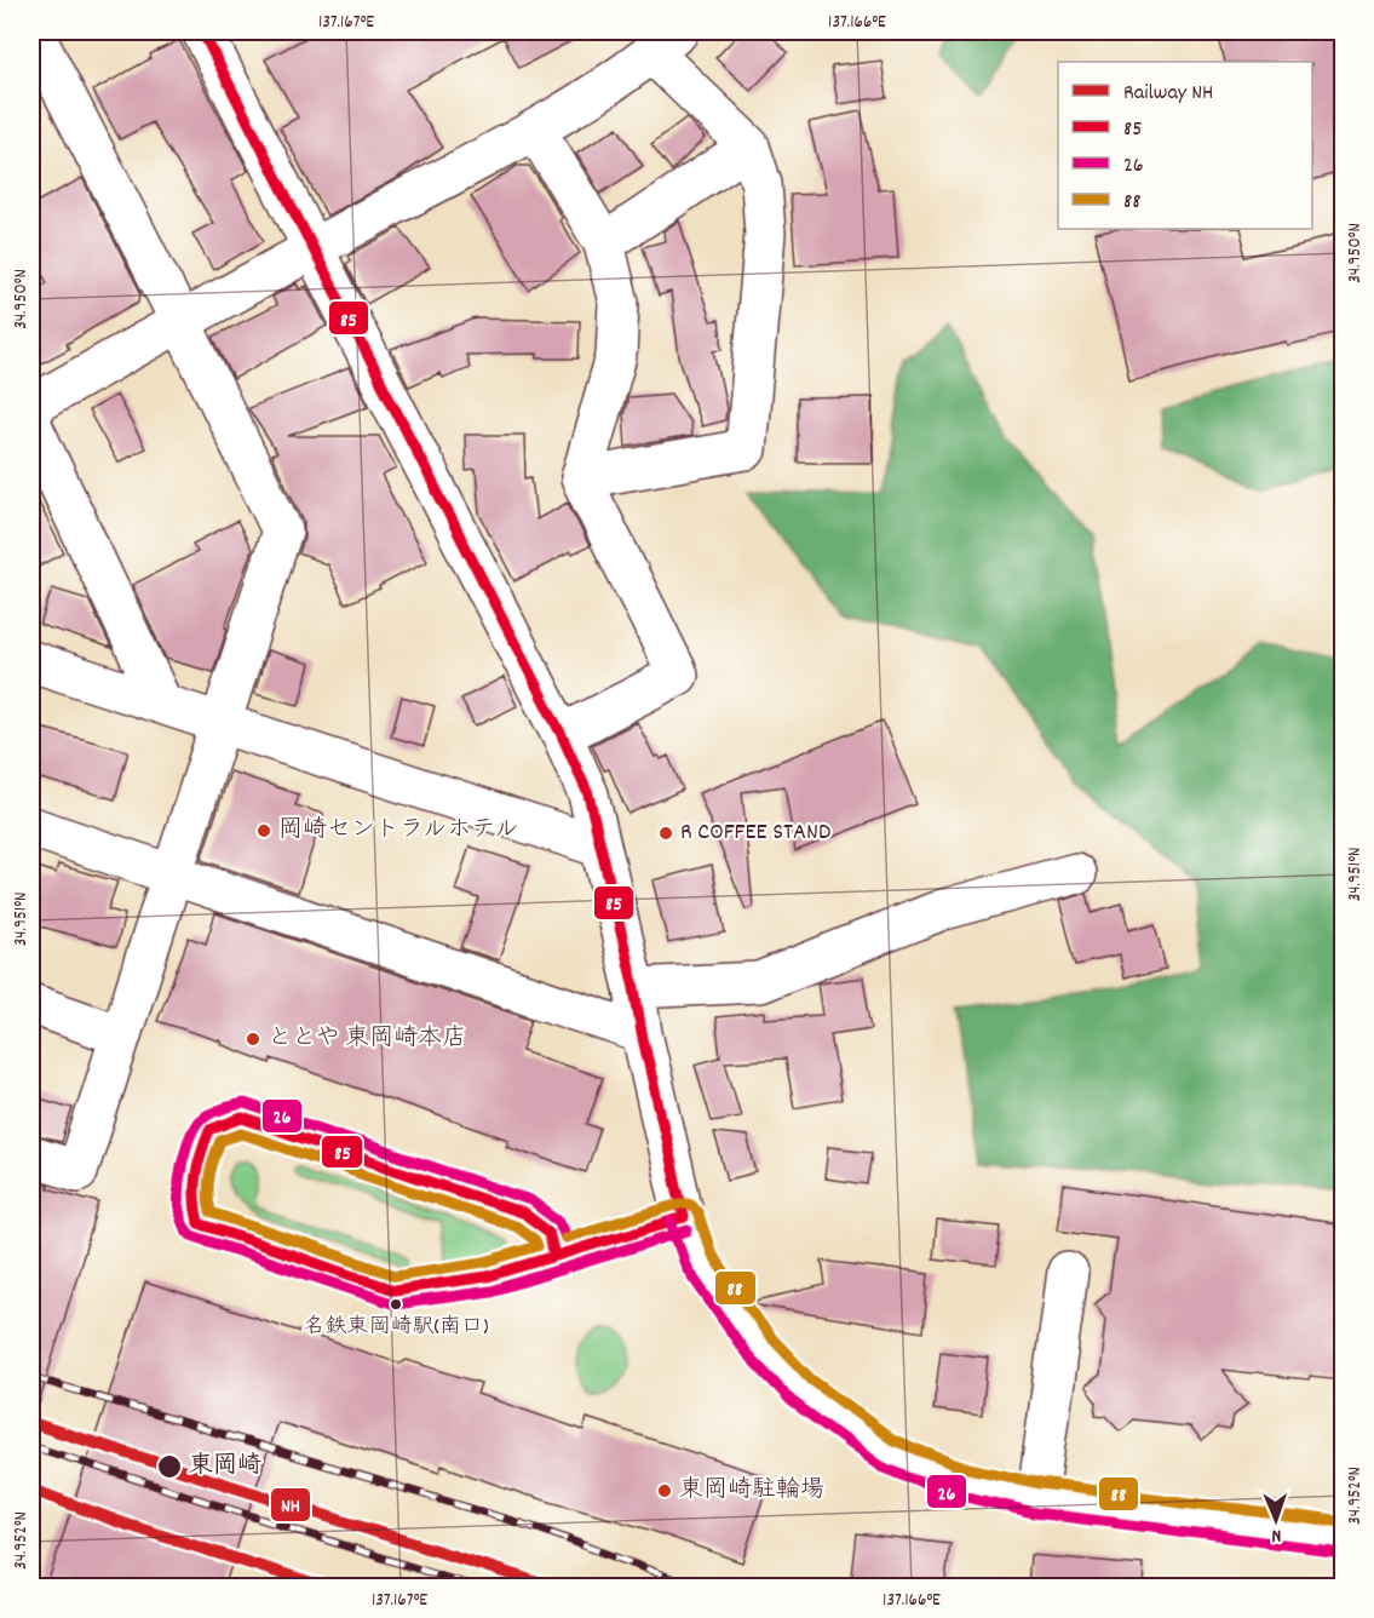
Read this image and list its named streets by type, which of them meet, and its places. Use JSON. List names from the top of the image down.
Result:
{
  "places": [
    "岡崎セントラルホテル",
    "R COFFEE STAND",
    "ととや 東岡崎本店",
    "名鉄東岡崎駅(南口)",
    "東岡崎",
    "東岡崎駐輪場"
  ],
  "lines": [
    "transit line 85",
    "transit line 26",
    "transit line 88",
    "rail line NH"
  ],
  "legend": [
    "Railway NH",
    "85",
    "26",
    "88"
  ],
  "north": "bottom",
  "coordinates": [
    "137.167°E",
    "137.166°E",
    "34.950°N",
    "34.951°N",
    "34.952°N"
  ]
}
